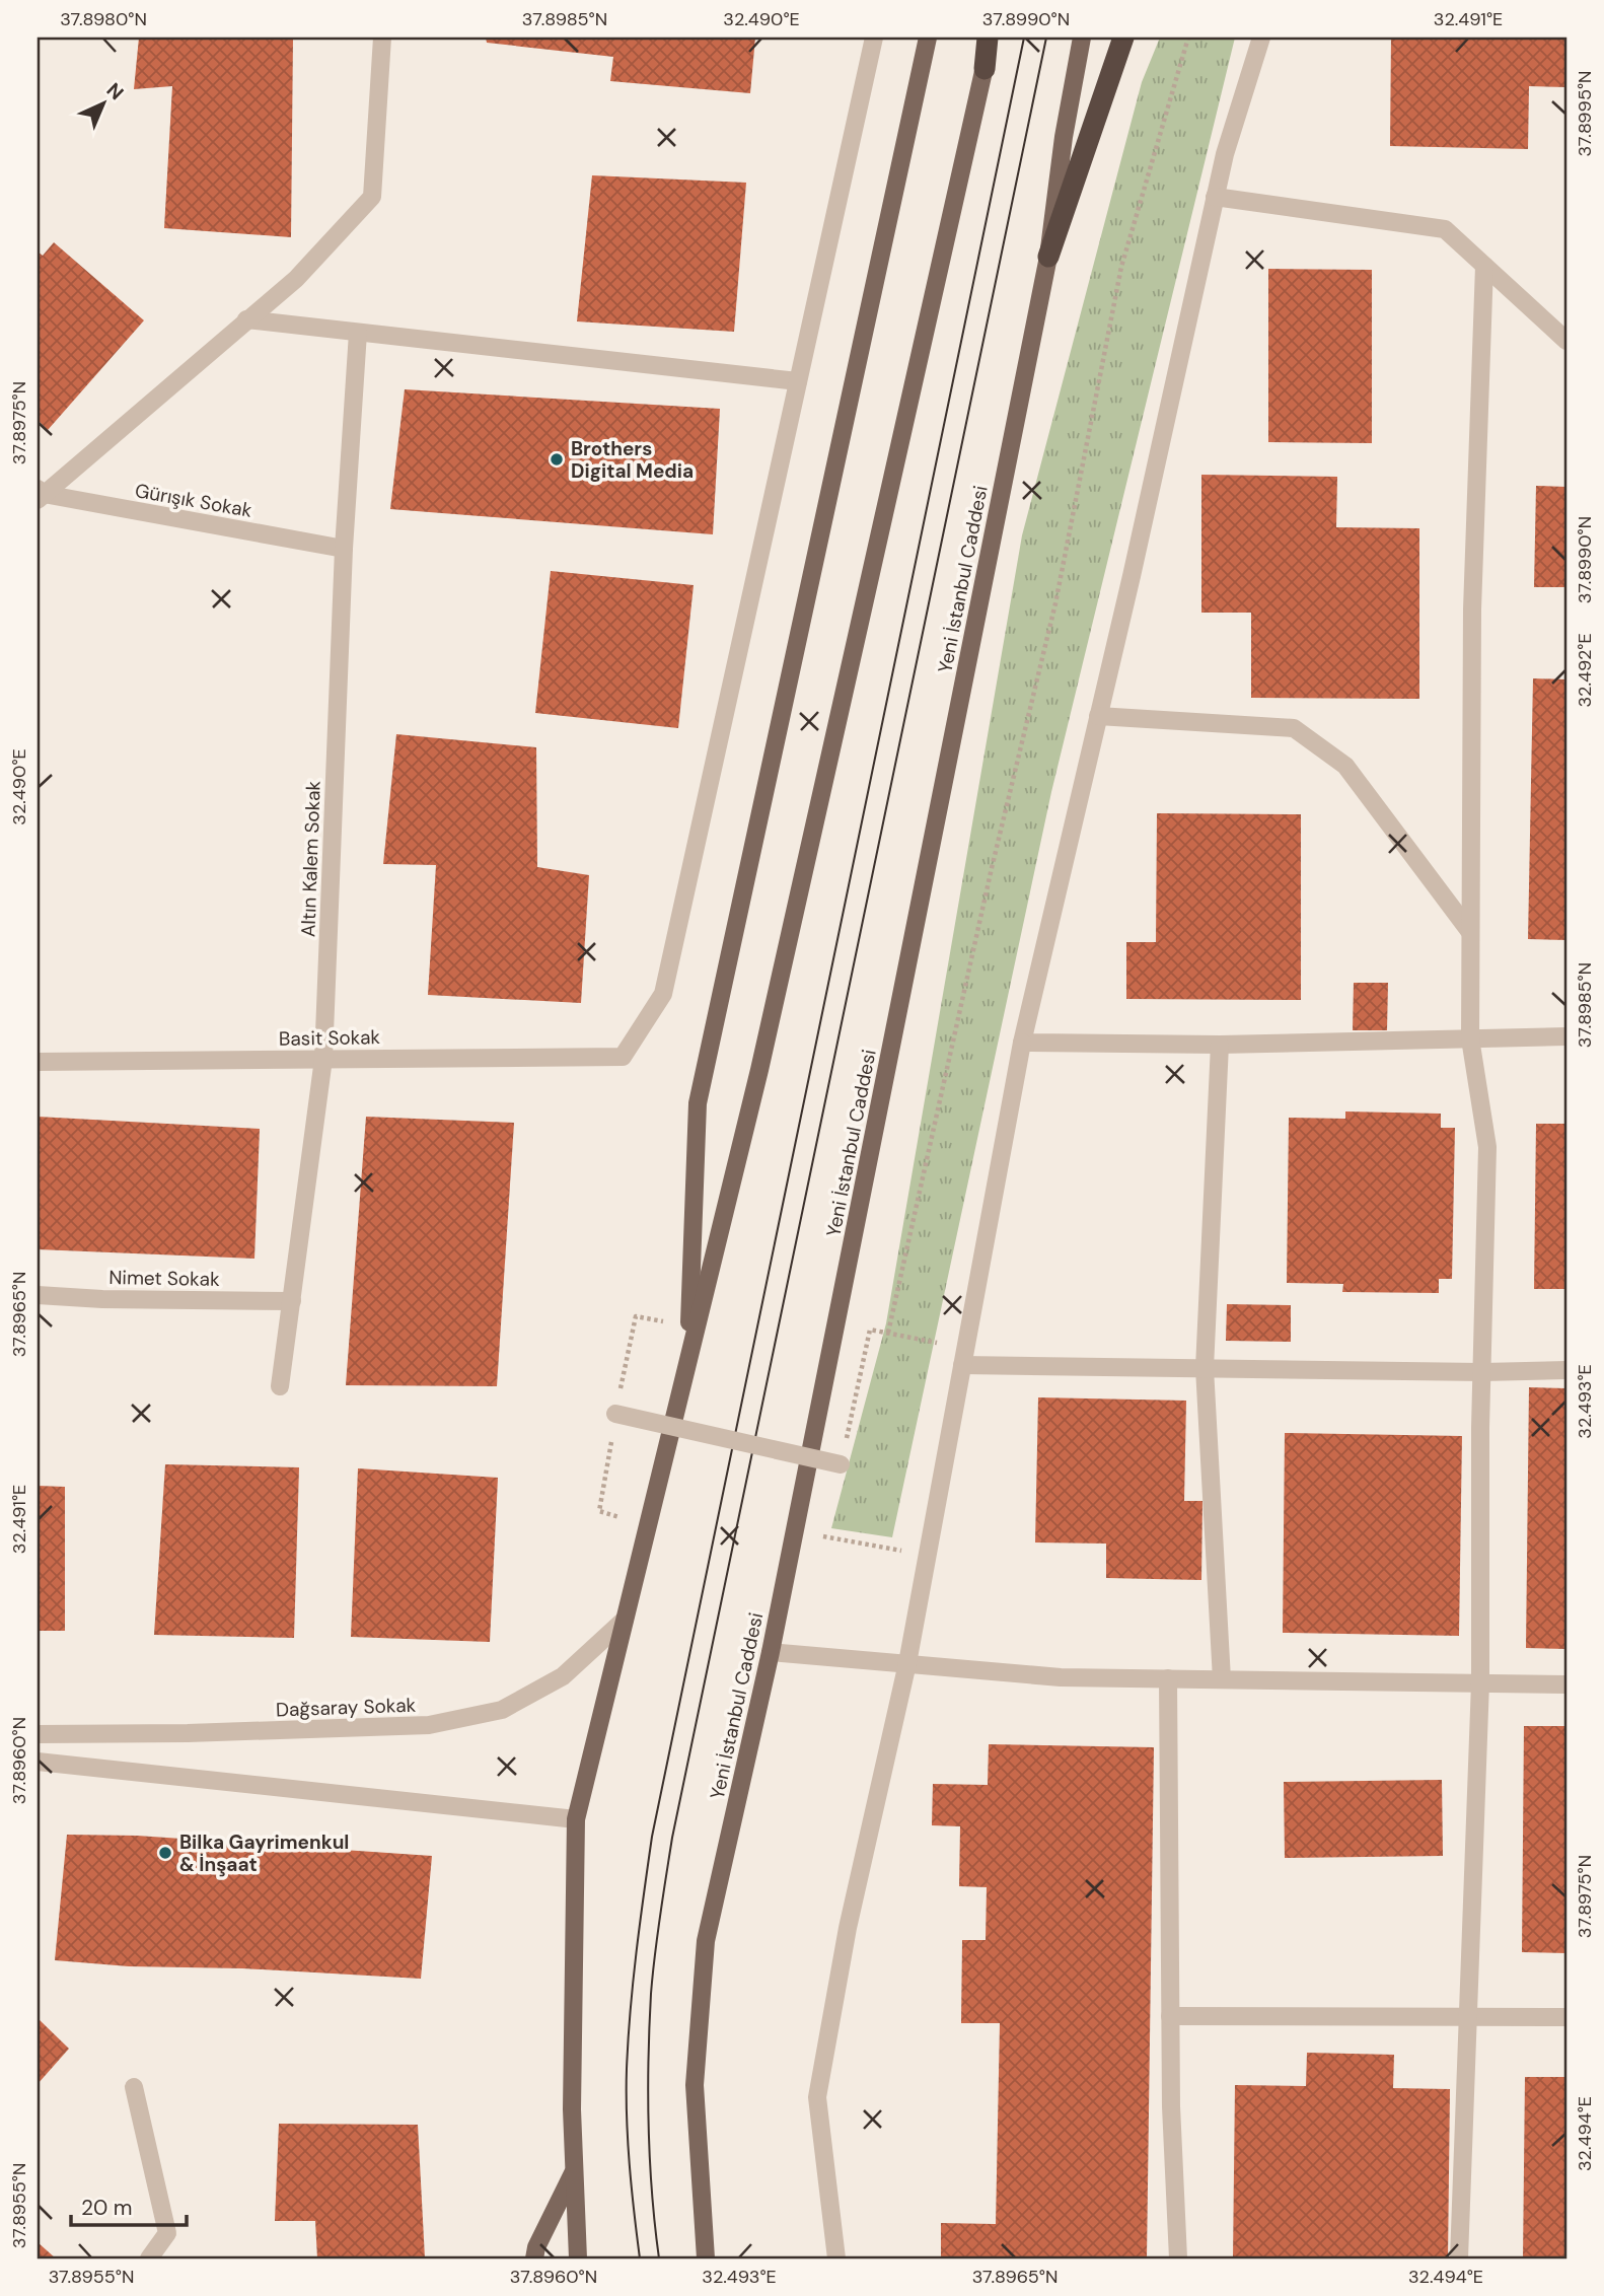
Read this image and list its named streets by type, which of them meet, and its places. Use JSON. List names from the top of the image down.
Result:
{
  "streets": {
    "main road": ["Yeni İstanbul Caddesi"],
    "street": [
      "Gürışık Sokak",
      "Altın Kalem Sokak",
      "Basit Sokak",
      "Nimet Sokak",
      "Dağsaray Sokak"
    ]
  },
  "crossings": [
    ["Gürışık Sokak", "Altın Kalem Sokak"],
    ["Altın Kalem Sokak", "Basit Sokak"],
    ["Altın Kalem Sokak", "Nimet Sokak"]
  ],
  "places": ["Brothers Digital Media", "Bilka Gayrimenkul & İnşaat"],
  "scale_bar": "20 m",
  "north": "top right",
  "coordinates": [
    "37.8980°N",
    "37.8985°N",
    "32.490°E",
    "37.8990°N",
    "32.491°E",
    "37.8995°N",
    "37.8975°N",
    "32.492°E",
    "37.8965°N",
    "32.493°E",
    "37.8960°N",
    "32.494°E",
    "37.8955°N"
  ]
}
